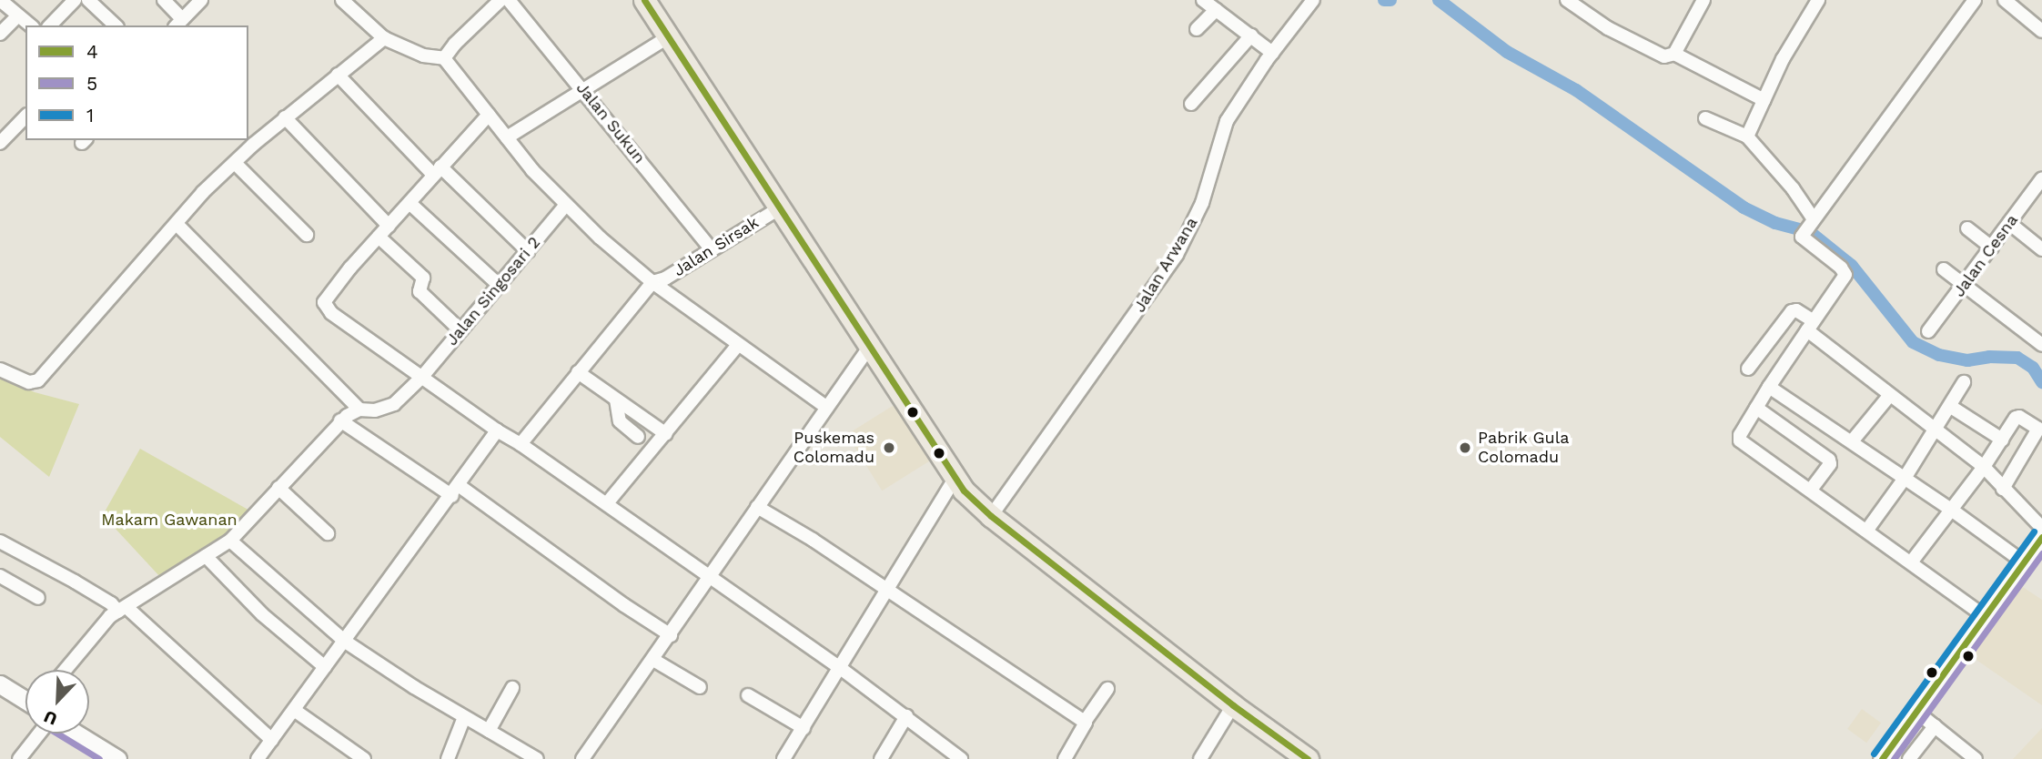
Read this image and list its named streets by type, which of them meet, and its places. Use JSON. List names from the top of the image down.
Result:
{
  "streets": {
    "street": [
      "Jalan Sukun",
      "Jalan Sirsak",
      "Jalan Cesna",
      "Jalan Arwana",
      "Jalan Singosari 2"
    ]
  },
  "crossings": [
    ["Jalan Sukun", "Jalan Sirsak"]
  ],
  "parks": ["Makam Gawanan"],
  "places": ["Puskemas Colomadu", "Pabrik Gula Colomadu"],
  "lines": ["transit line 4", "transit line 1", "transit line 5"],
  "legend": ["4", "5", "1"],
  "north": "bottom left"
}
